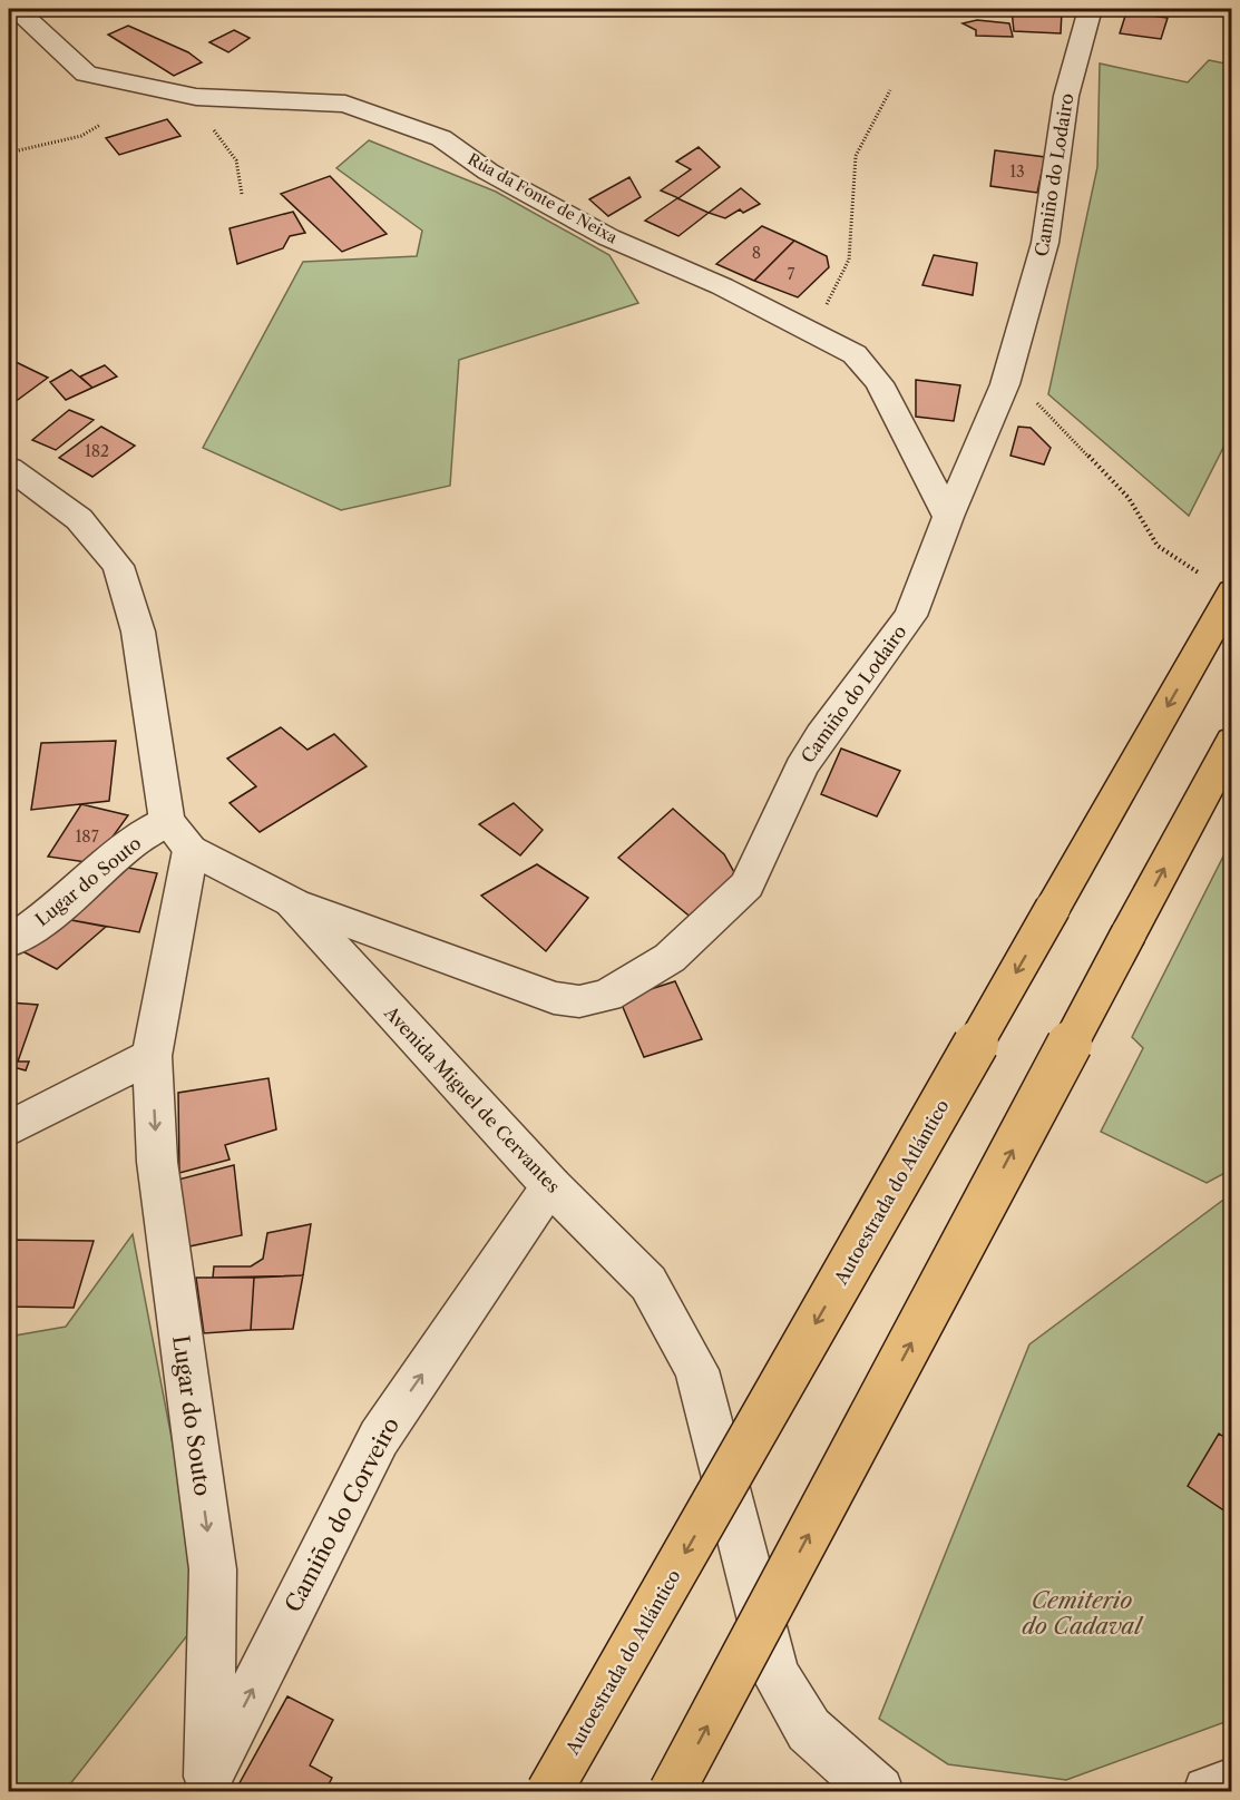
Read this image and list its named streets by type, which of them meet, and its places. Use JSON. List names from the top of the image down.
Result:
{
  "streets": {
    "highway": ["Autoestrada do Atlántico"],
    "street": [
      "Camiño do Lodairo",
      "Rúa da Fonte de Neixa",
      "Lugar do Souto",
      "Avenida Miguel de Cervantes",
      "Camiño do Corveiro"
    ]
  },
  "crossings": [
    ["Camiño do Lodairo", "Rúa da Fonte de Neixa"],
    ["Camiño do Lodairo", "Avenida Miguel de Cervantes"],
    ["Lugar do Souto", "Avenida Miguel de Cervantes"],
    ["Lugar do Souto", "Camiño do Corveiro"],
    ["Avenida Miguel de Cervantes", "Camiño do Corveiro"]
  ],
  "one_way": ["Lugar do Souto", "Camiño do Corveiro"],
  "parks": ["Cemiterio do Cadaval"],
  "house_numbers": [
    "13",
    "8",
    "7",
    "182",
    "187"
  ]
}
